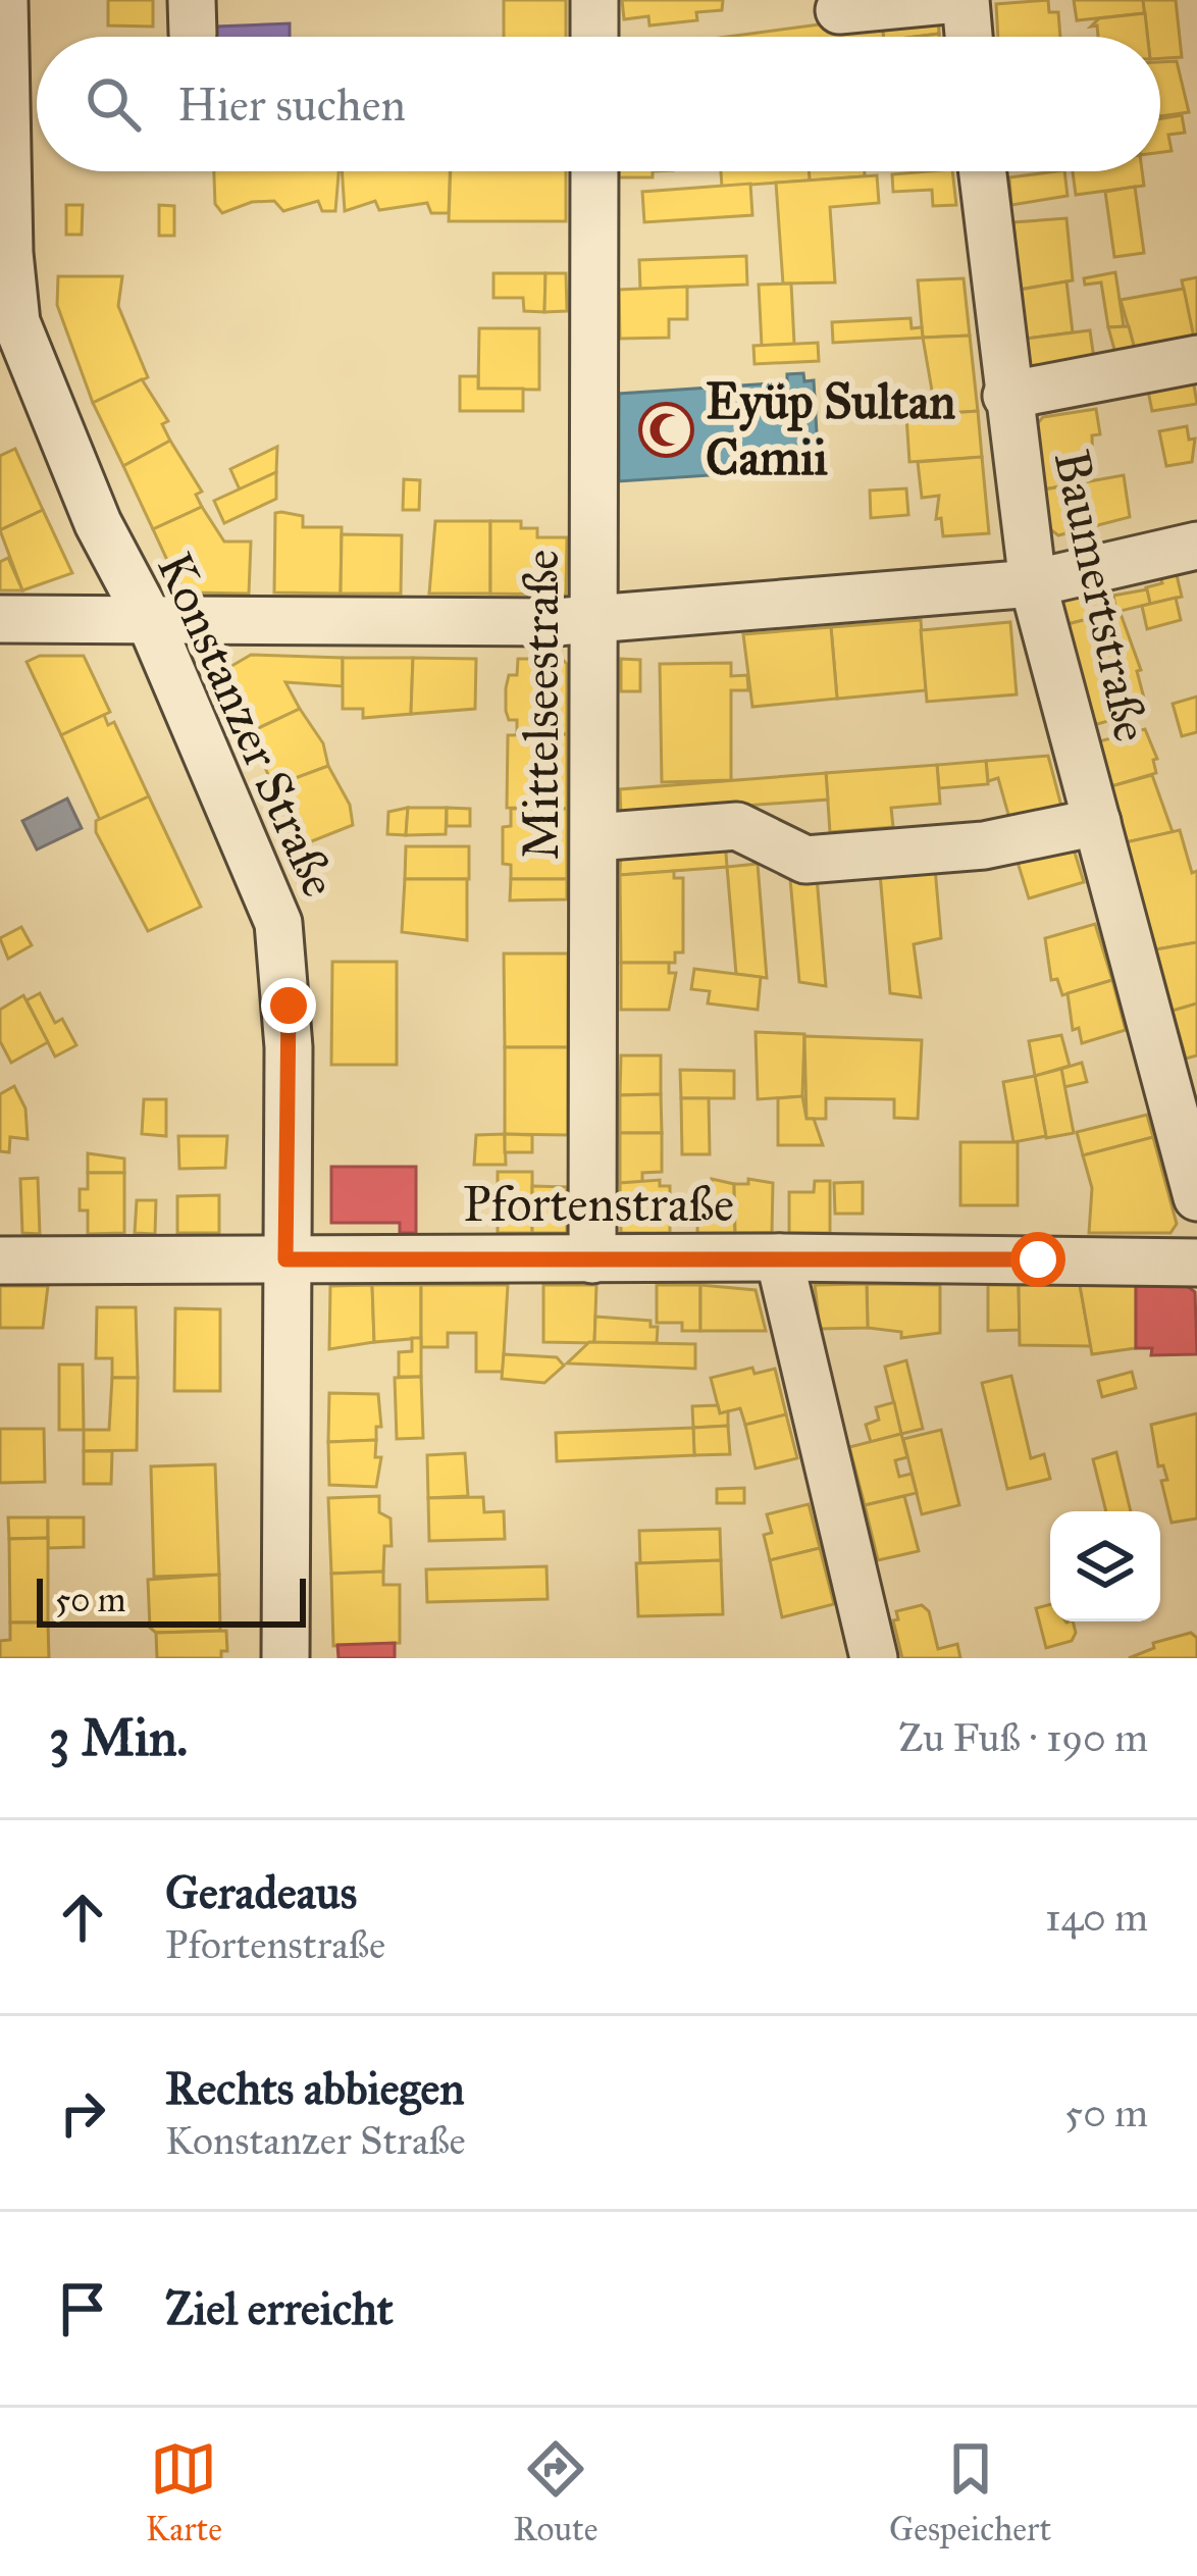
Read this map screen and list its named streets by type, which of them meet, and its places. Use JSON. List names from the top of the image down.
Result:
{
  "streets": {
    "street": [
      "Baumertstraße",
      "Mittelseestraße",
      "Konstanzer Straße",
      "Pfortenstraße"
    ]
  },
  "crossings": [
    ["Mittelseestraße", "Pfortenstraße"],
    ["Konstanzer Straße", "Pfortenstraße"]
  ],
  "places": {
    "mosque": ["Eyüp Sultan Camii"]
  },
  "scale_bar": "50 m",
  "page": {
    "search": "Hier suchen",
    "scale": "50 m",
    "heading": ["3 Min.", "Zu Fuß · 190 m"],
    "list": [
      ["Geradeaus", "Pfortenstraße", "140 m"],
      ["Rechts abbiegen", "Konstanzer Straße", "50 m"],
      "Ziel erreicht"
    ],
    "nav": ["Karte", "Route", "Gespeichert"]
  }
}
